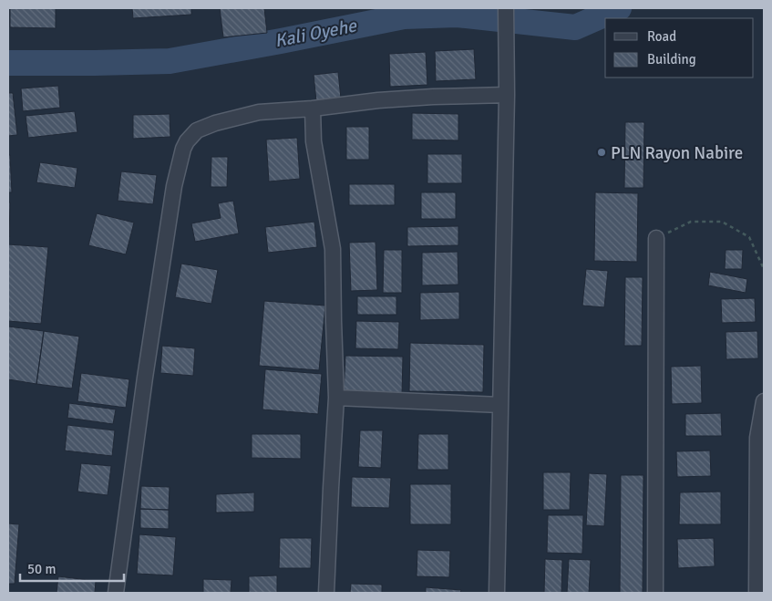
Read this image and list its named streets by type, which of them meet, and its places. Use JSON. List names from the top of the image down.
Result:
{
  "water": ["Kali Oyehe"],
  "places": ["PLN Rayon Nabire"],
  "legend": ["Road", "Building"],
  "scale_bar": "50 m"
}
